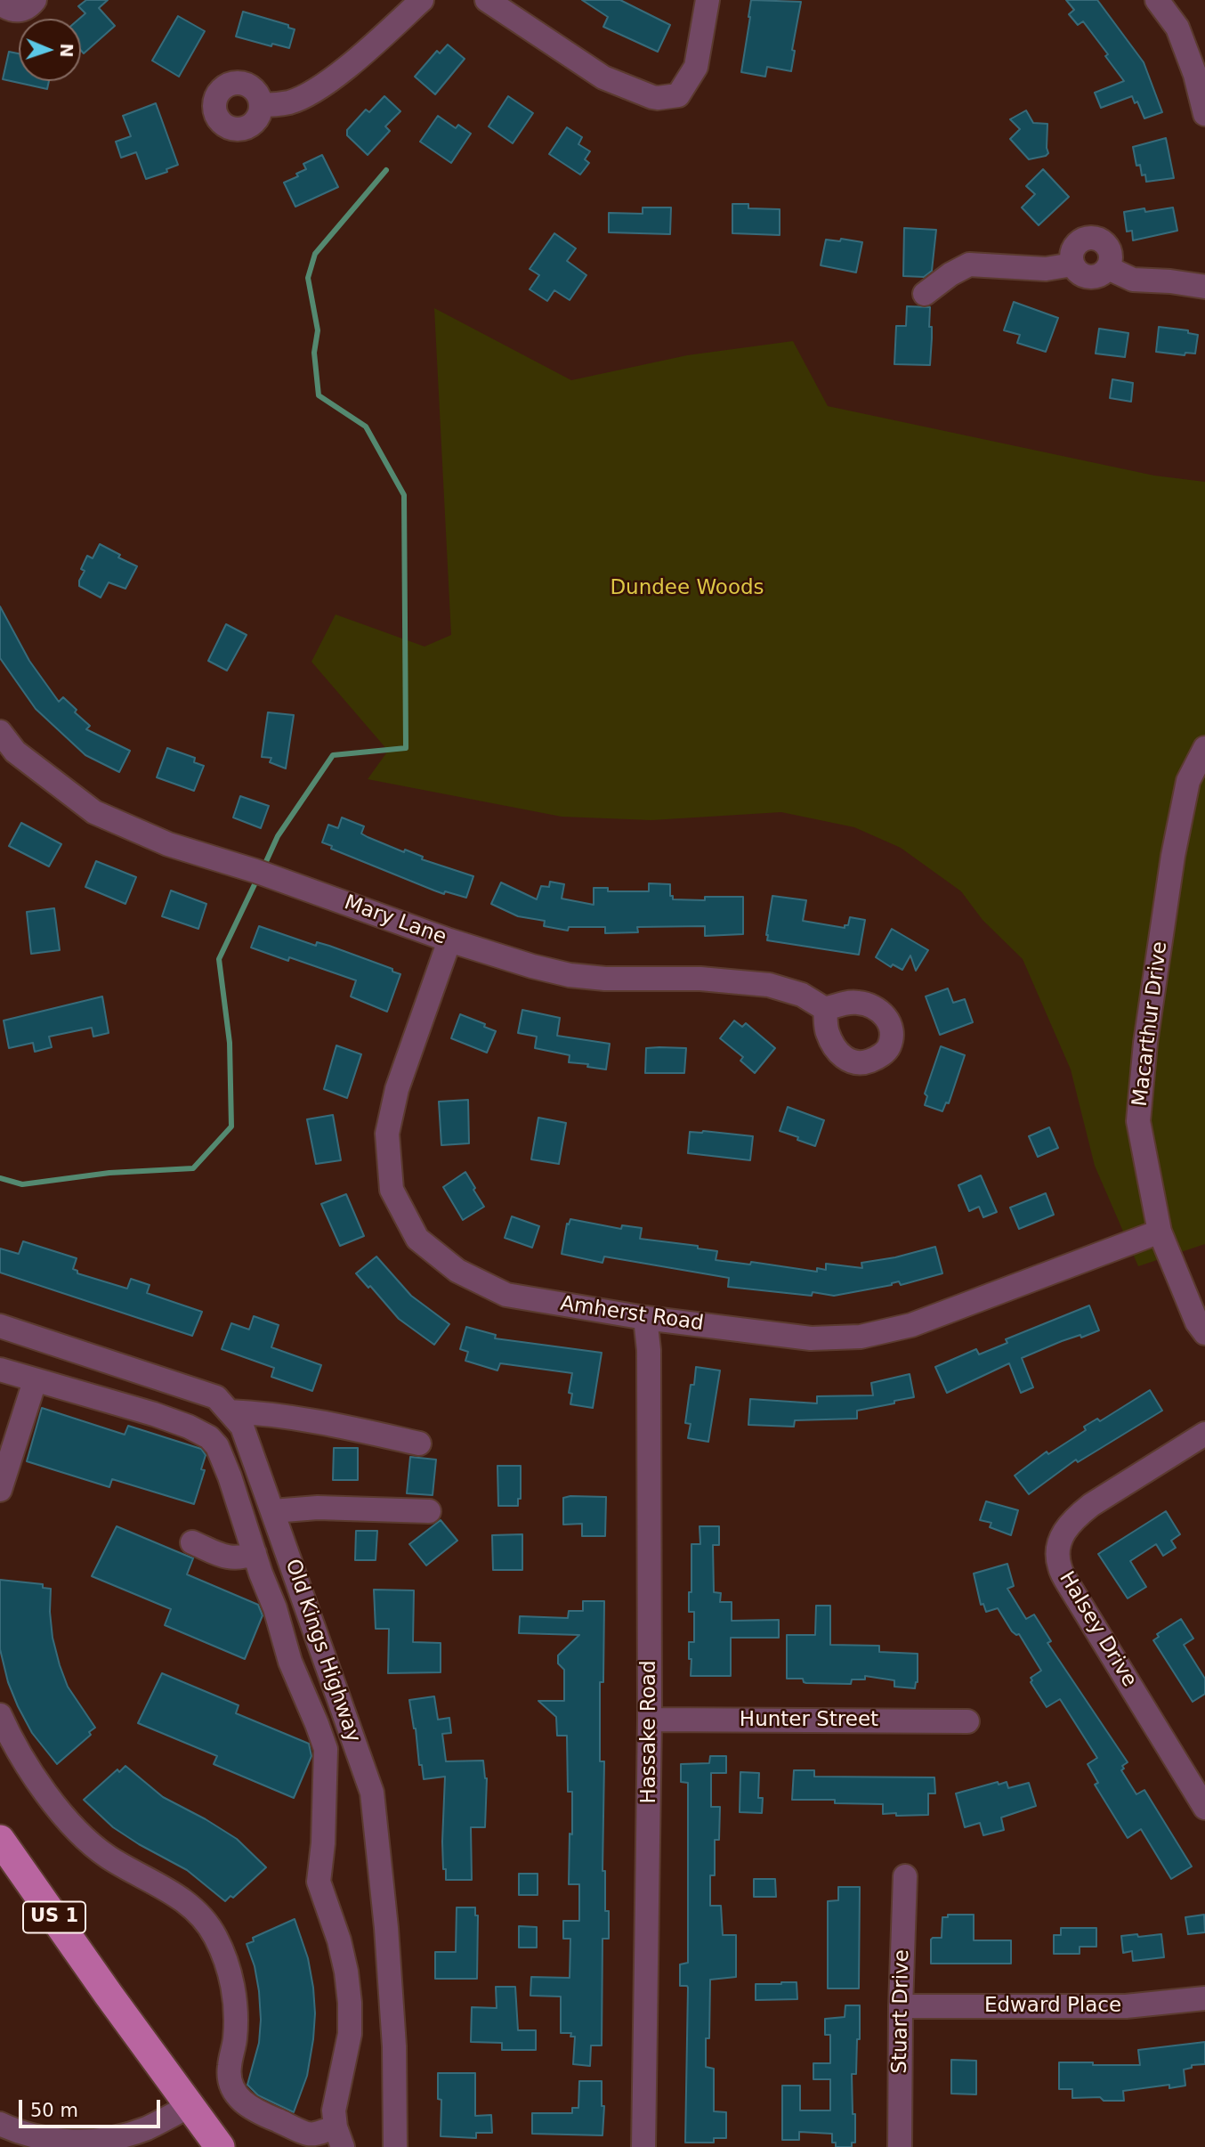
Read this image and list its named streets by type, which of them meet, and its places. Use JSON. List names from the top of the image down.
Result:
{
  "streets": {
    "main road": ["US 1"],
    "street": [
      "Mary Lane",
      "Macarthur Drive",
      "Amherst Road",
      "Halsey Drive",
      "Old Kings Highway",
      "Hunter Street",
      "Hassake Road",
      "Edward Place",
      "Stuart Drive"
    ]
  },
  "crossings": [
    ["Mary Lane", "Amherst Road"],
    ["Macarthur Drive", "Amherst Road"],
    ["Amherst Road", "Hassake Road"],
    ["Hunter Street", "Hassake Road"],
    ["Edward Place", "Stuart Drive"]
  ],
  "parks": ["Dundee Woods"],
  "scale_bar": "50 m",
  "north": "right"
}
